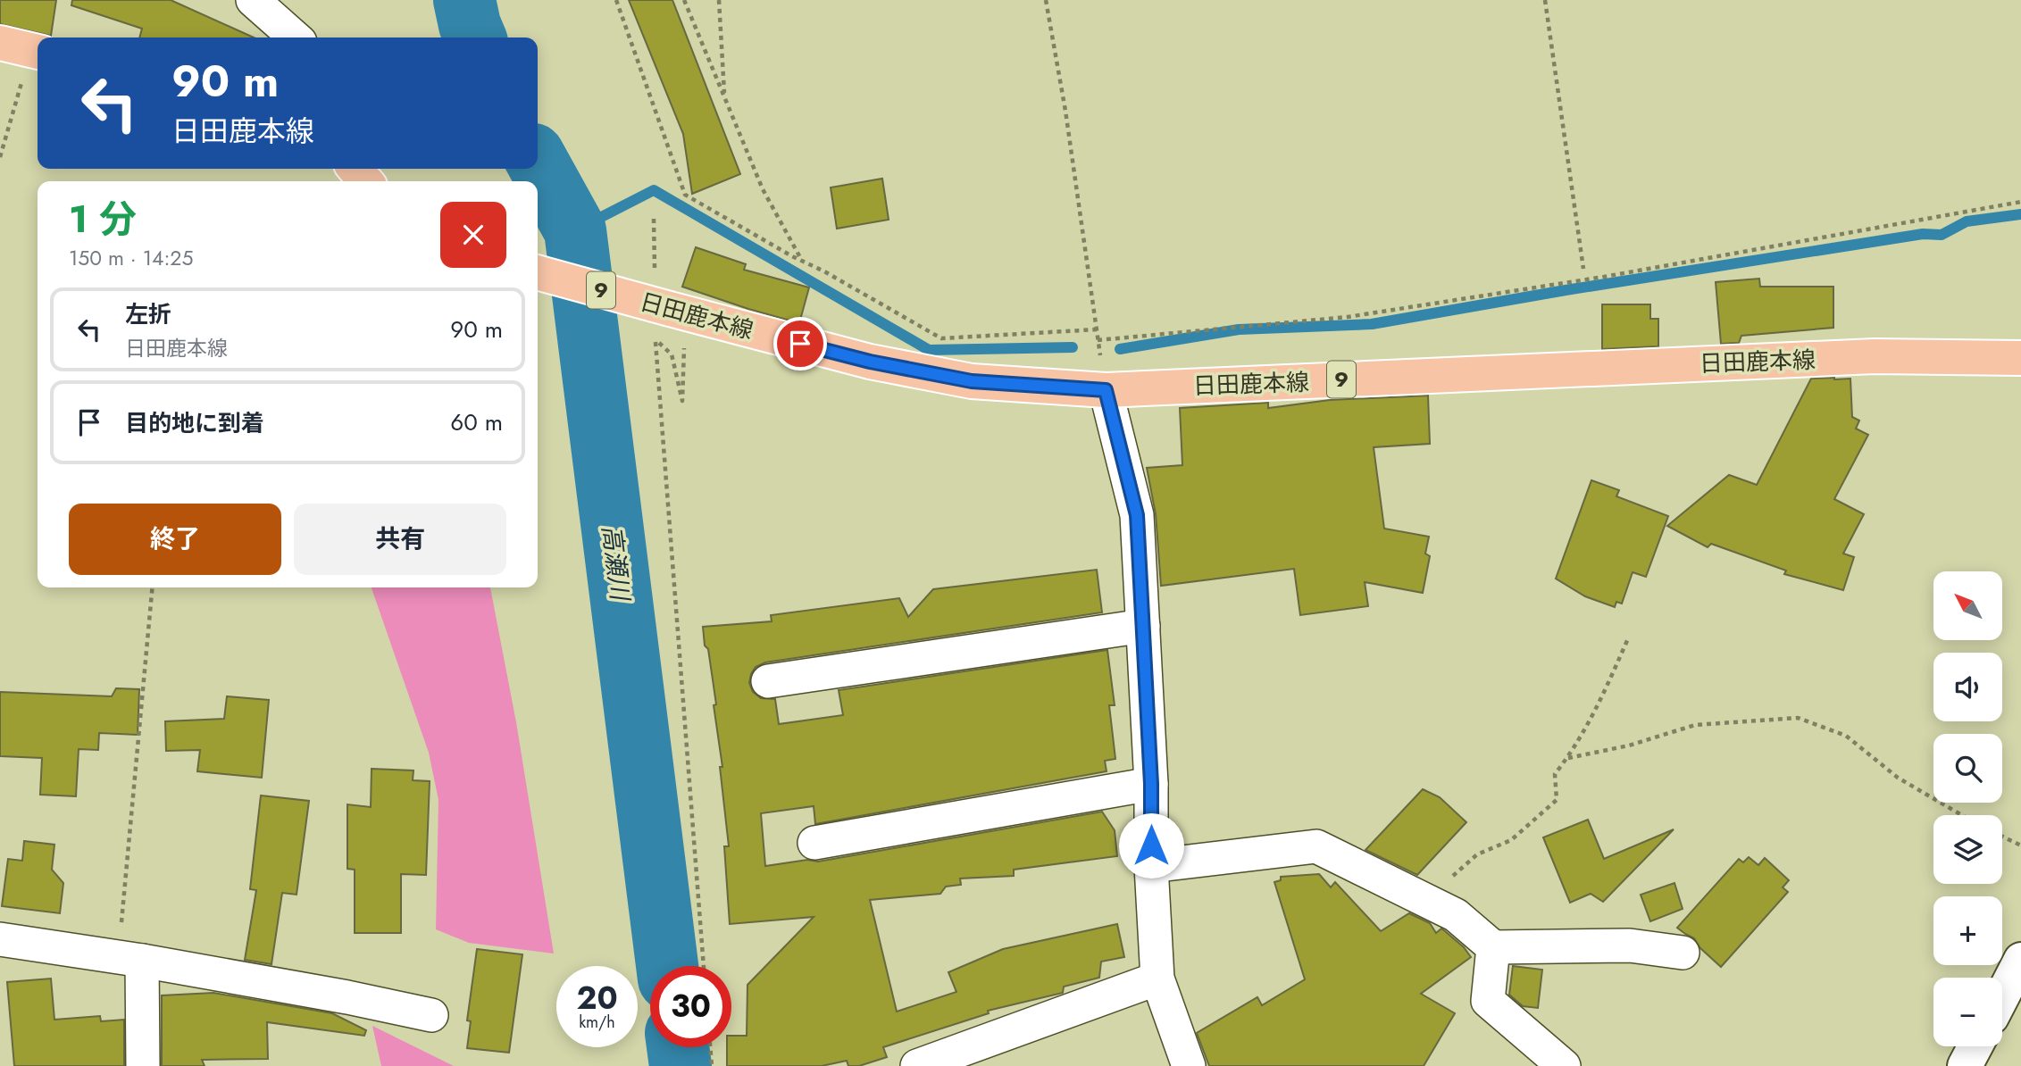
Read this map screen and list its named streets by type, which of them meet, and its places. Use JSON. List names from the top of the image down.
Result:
{
  "streets": {
    "main road": ["9", "日田鹿本線"]
  },
  "water": ["高瀬川"],
  "north": "top left",
  "page": {
    "turn": ["90 m", "日田鹿本線"],
    "heading": ["1 分", "150 m · 14:25"],
    "list": [
      {
        "name": "左折",
        "note": "日田鹿本線",
        "value": "90 m"
      },
      {
        "name": "目的地に到着",
        "value": "60 m"
      }
    ],
    "buttons": ["終了", "共有"],
    "map_buttons": ["+", "−"],
    "speed": "20 km/h",
    "limit": "30"
  }
}
